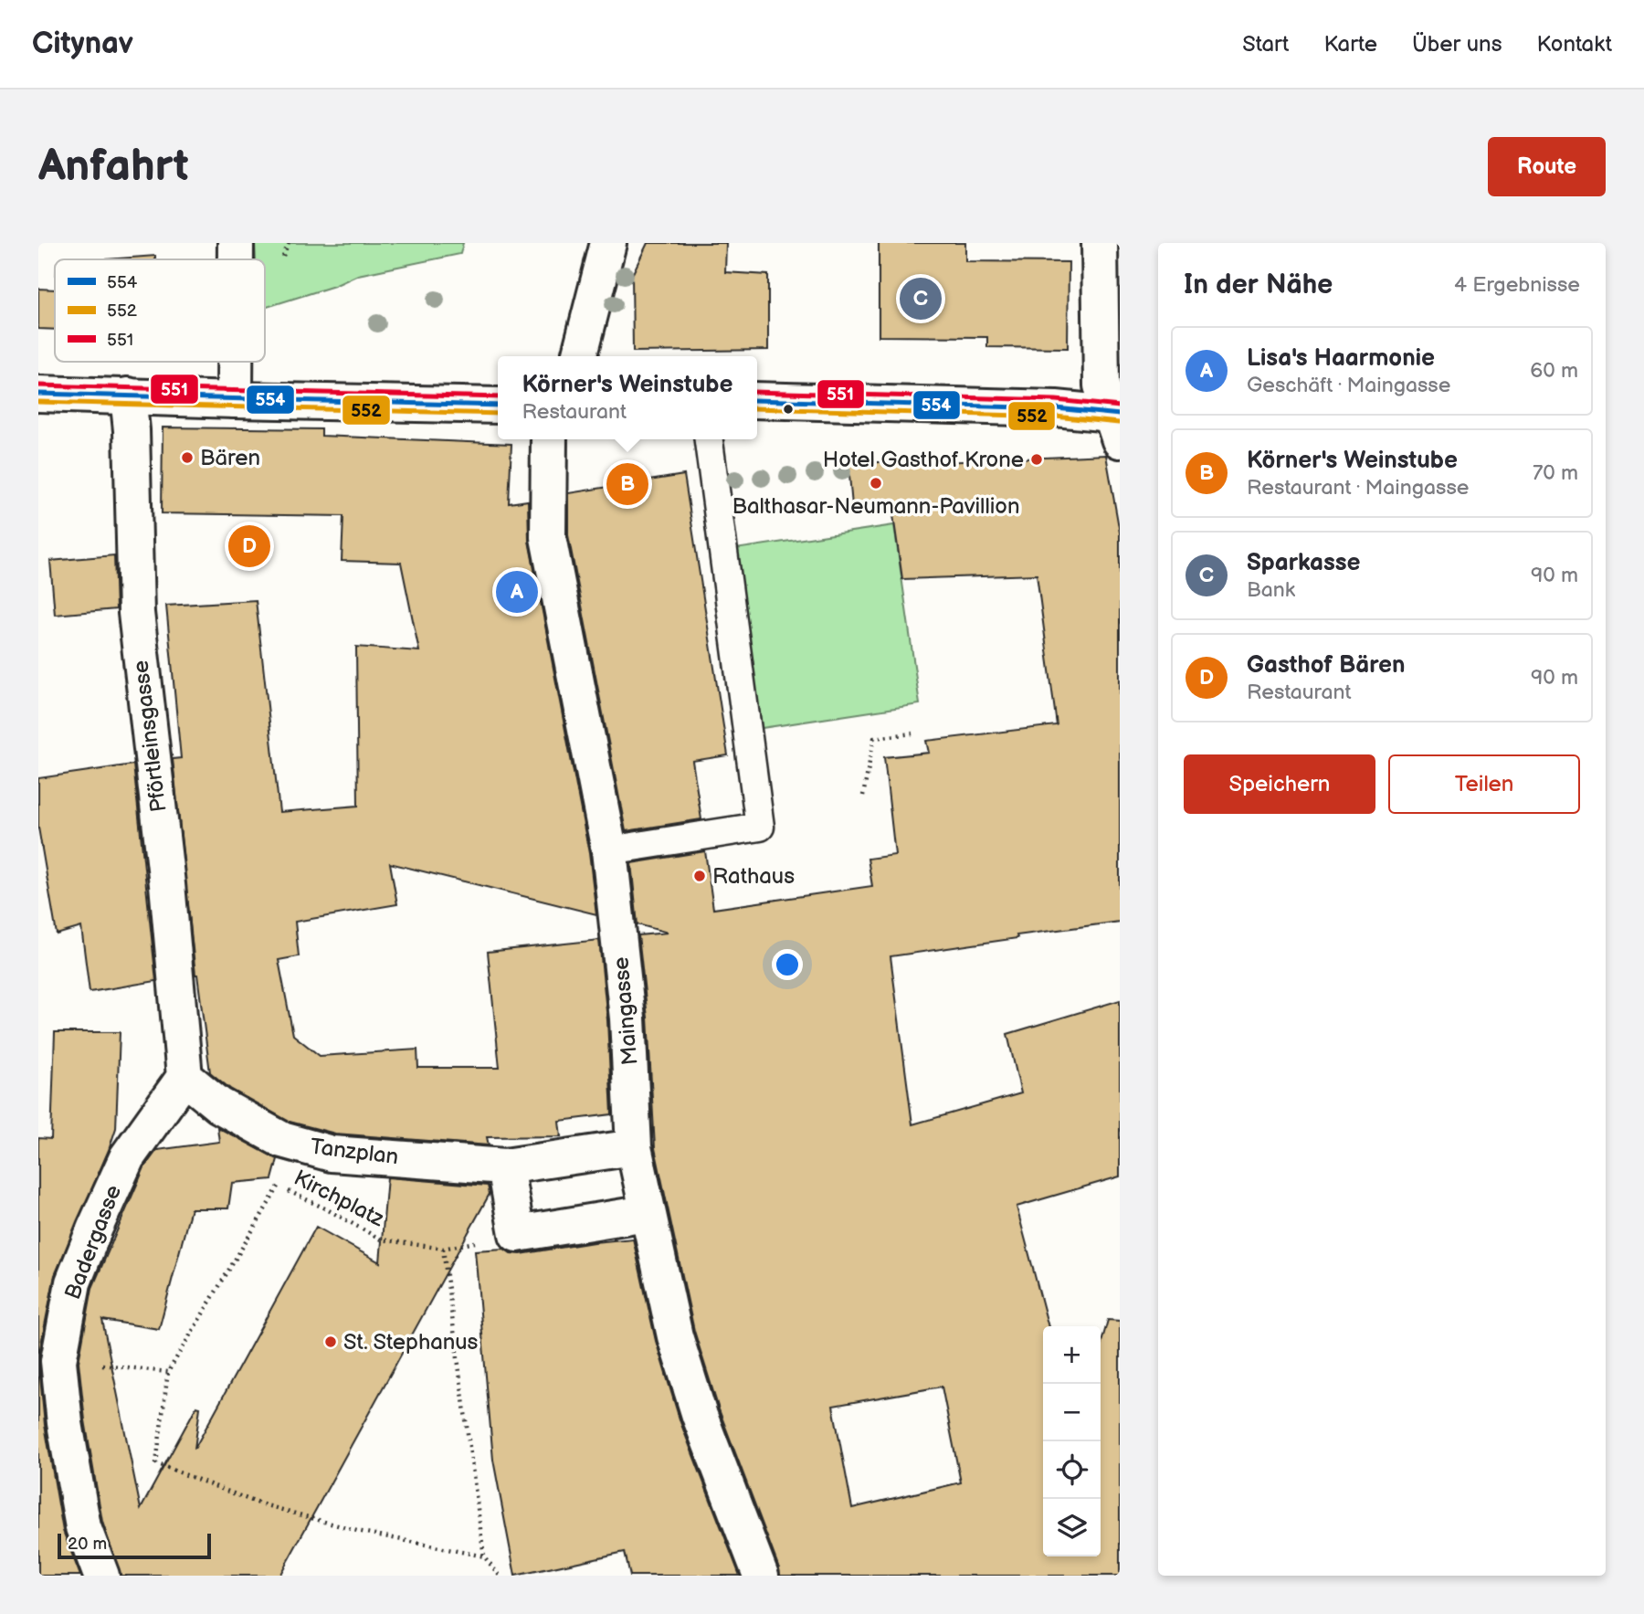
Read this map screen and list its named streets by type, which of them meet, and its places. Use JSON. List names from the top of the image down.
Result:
{
  "streets": {
    "street": [
      "Pförtleinsgasse",
      "Maingasse",
      "Tanzplan",
      "Badergasse"
    ],
    "path": ["Kirchplatz"]
  },
  "crossings": [
    ["Pförtleinsgasse", "Tanzplan"],
    ["Pförtleinsgasse", "Badergasse"],
    ["Maingasse", "Tanzplan"],
    ["Tanzplan", "Badergasse"]
  ],
  "places": [
    "Bären",
    "Hotel Gasthof Krone",
    "Balthasar-Neumann-Pavillion",
    "Rathaus",
    "St. Stephanus"
  ],
  "lines": ["transit line 551", "transit line 554", "transit line 552"],
  "legend": ["554", "552", "551"],
  "scale_bar": "20 m",
  "page": {
    "header": "Citynav",
    "nav": [
      "Start",
      "Karte",
      "Über uns",
      "Kontakt"
    ],
    "buttons": [
      "Route",
      ["Speichern", "Teilen"]
    ],
    "title": "Anfahrt",
    "heading": ["In der Nähe", "4 Ergebnisse"],
    "pins": [
      "C",
      "B",
      "D",
      "A"
    ],
    "list": [
      {
        "mark": "A",
        "name": "Lisa's Haarmonie",
        "note": "Geschäft · Maingasse",
        "value": "60 m"
      },
      {
        "mark": "B",
        "name": "Körner's Weinstube",
        "note": "Restaurant · Maingasse",
        "value": "70 m"
      },
      {
        "mark": "C",
        "name": "Sparkasse",
        "note": "Bank",
        "value": "90 m"
      },
      {
        "mark": "D",
        "name": "Gasthof Bären",
        "note": "Restaurant",
        "value": "90 m"
      }
    ],
    "popup": ["Körner's Weinstube", "Restaurant"],
    "map_buttons": ["+", "−"],
    "scale": "20 m"
  }
}
